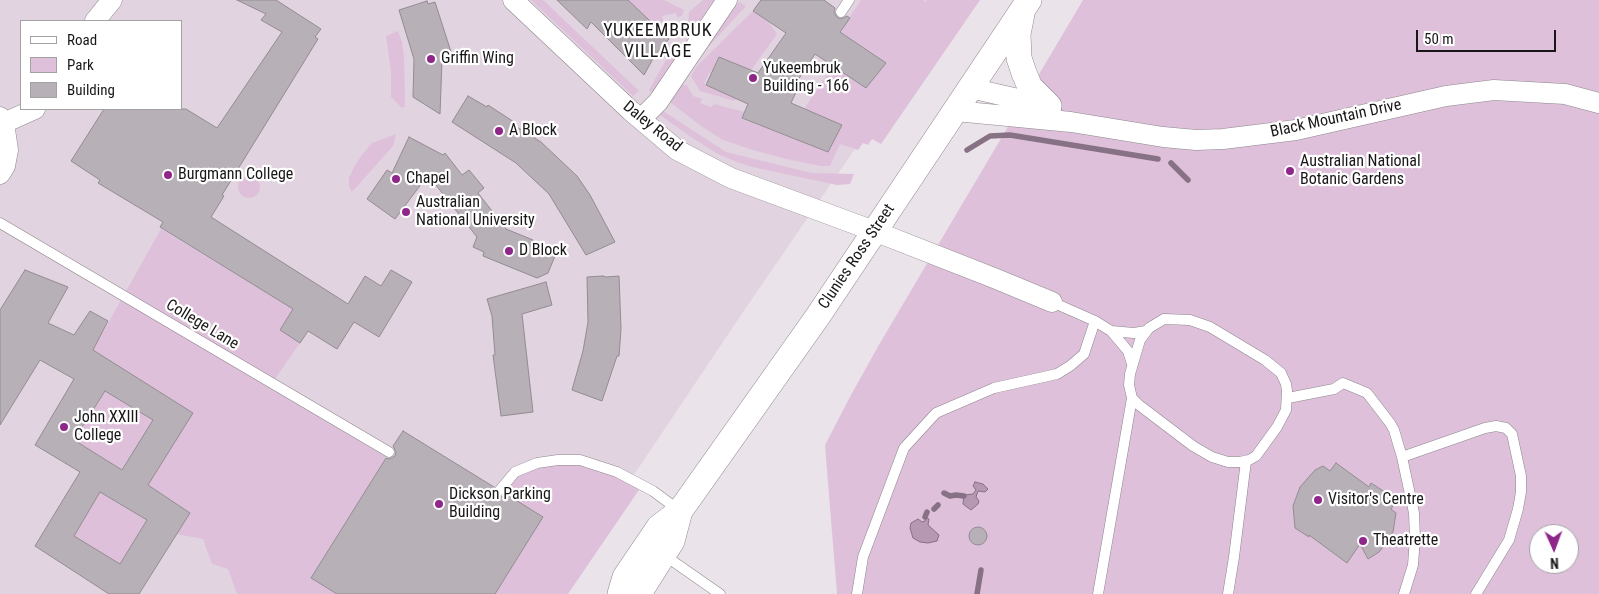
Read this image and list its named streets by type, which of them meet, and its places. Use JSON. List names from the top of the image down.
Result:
{
  "streets": {
    "street": ["Black Mountain Drive", "Daley Road", "Clunies Ross Street"],
    "lane": ["College Lane"]
  },
  "crossings": [
    ["Black Mountain Drive", "Clunies Ross Street"],
    ["Daley Road", "Clunies Ross Street"]
  ],
  "districts": ["YUKEEMBRUK VILLAGE"],
  "places": [
    "Griffin Wing",
    "Yukeembruk Building - 166",
    "A Block",
    "Australian National Botanic Gardens",
    "Burgmann College",
    "Chapel",
    "Australian National University",
    "D Block",
    "John XXIII College",
    "Visitor's Centre",
    "Dickson Parking Building",
    "Theatrette"
  ],
  "legend": ["Road", "Park", "Building"],
  "scale_bar": "50 m",
  "north": "bottom"
}
